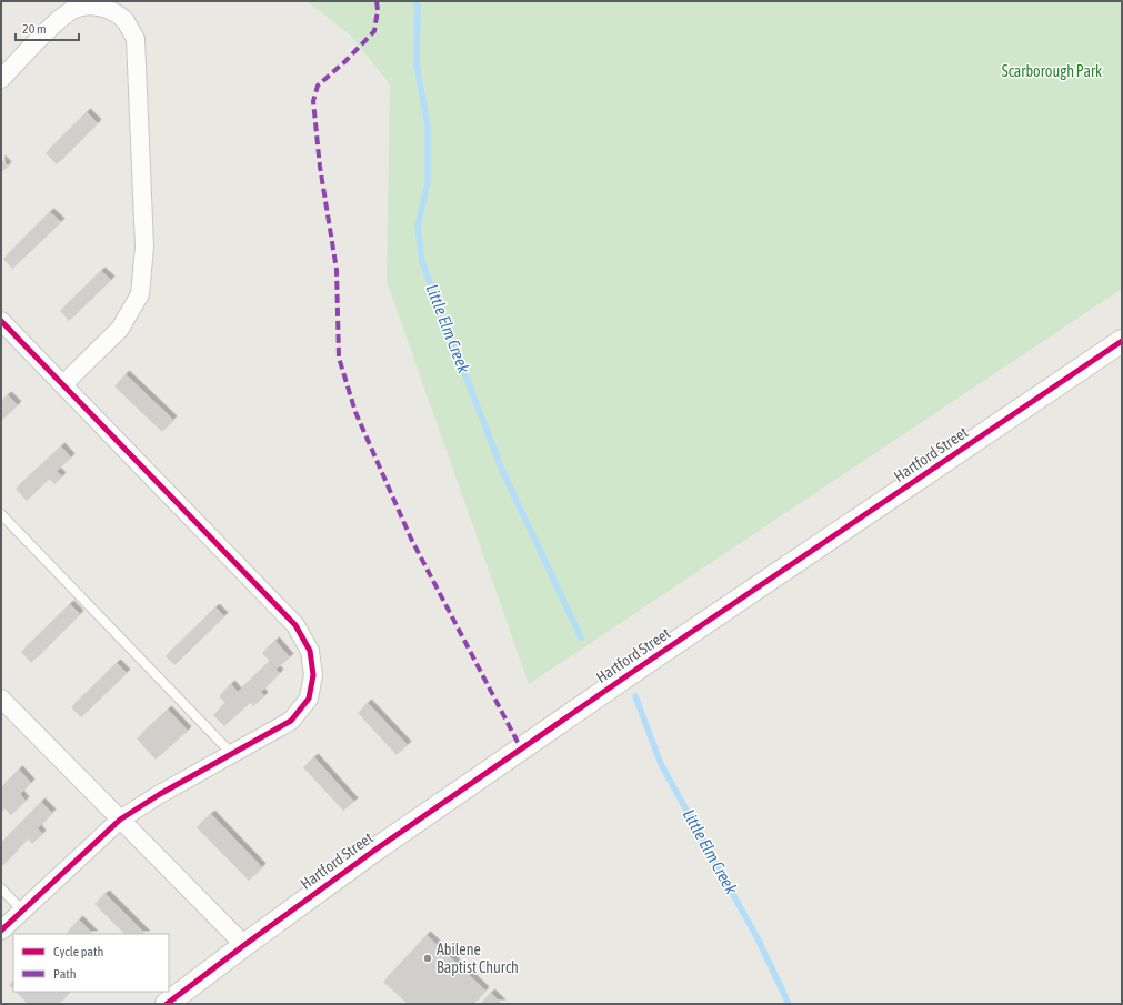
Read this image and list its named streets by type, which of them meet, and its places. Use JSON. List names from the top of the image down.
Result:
{
  "streets": {
    "street": ["Hartford Street"]
  },
  "water": ["Little Elm Creek"],
  "parks": ["Scarborough Park"],
  "places": ["Abilene Baptist Church"],
  "legend": ["Cycle path", "Path"],
  "scale_bar": "20 m"
}
